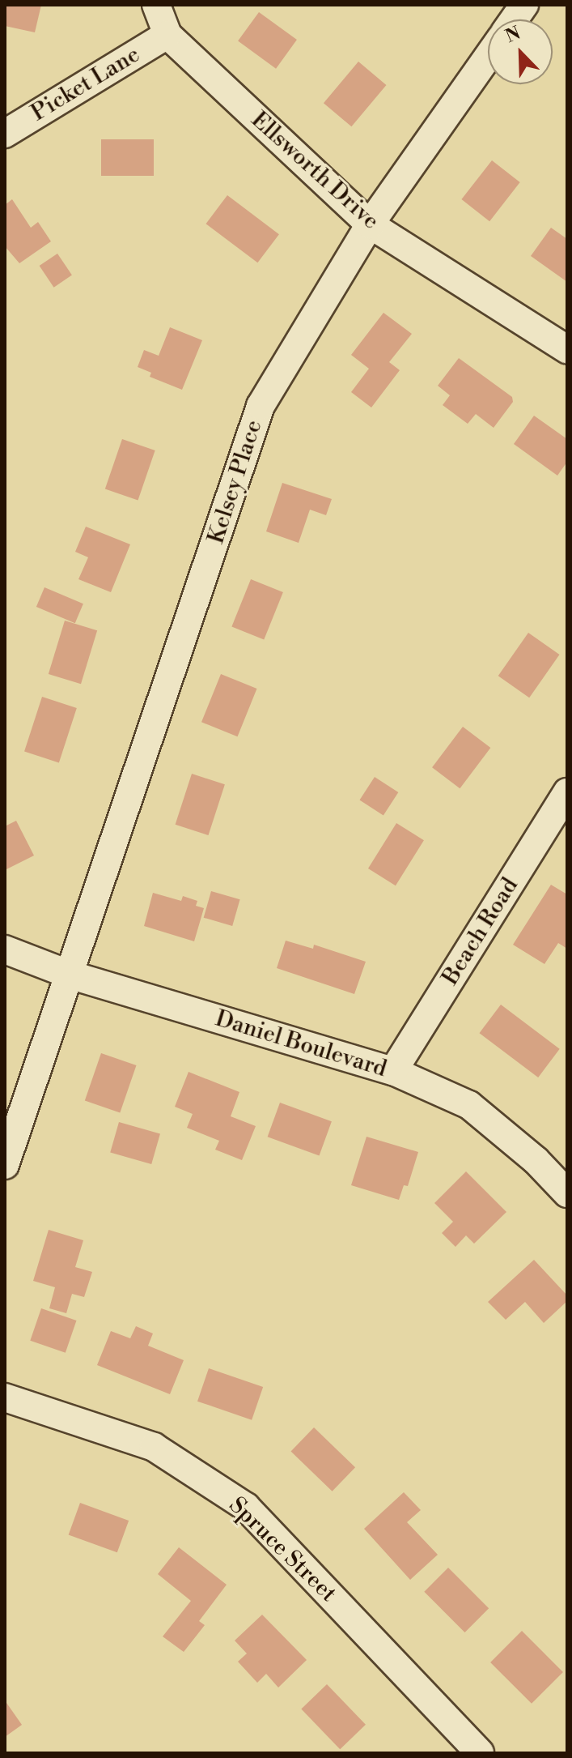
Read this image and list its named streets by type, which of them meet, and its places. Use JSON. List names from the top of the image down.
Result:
{
  "streets": {
    "street": [
      "Picket Lane",
      "Ellsworth Drive",
      "Kelsey Place",
      "Beach Road",
      "Daniel Boulevard",
      "Spruce Street"
    ]
  },
  "crossings": [
    ["Picket Lane", "Ellsworth Drive"],
    ["Ellsworth Drive", "Kelsey Place"],
    ["Kelsey Place", "Daniel Boulevard"],
    ["Beach Road", "Daniel Boulevard"]
  ],
  "north": "top left"
}
